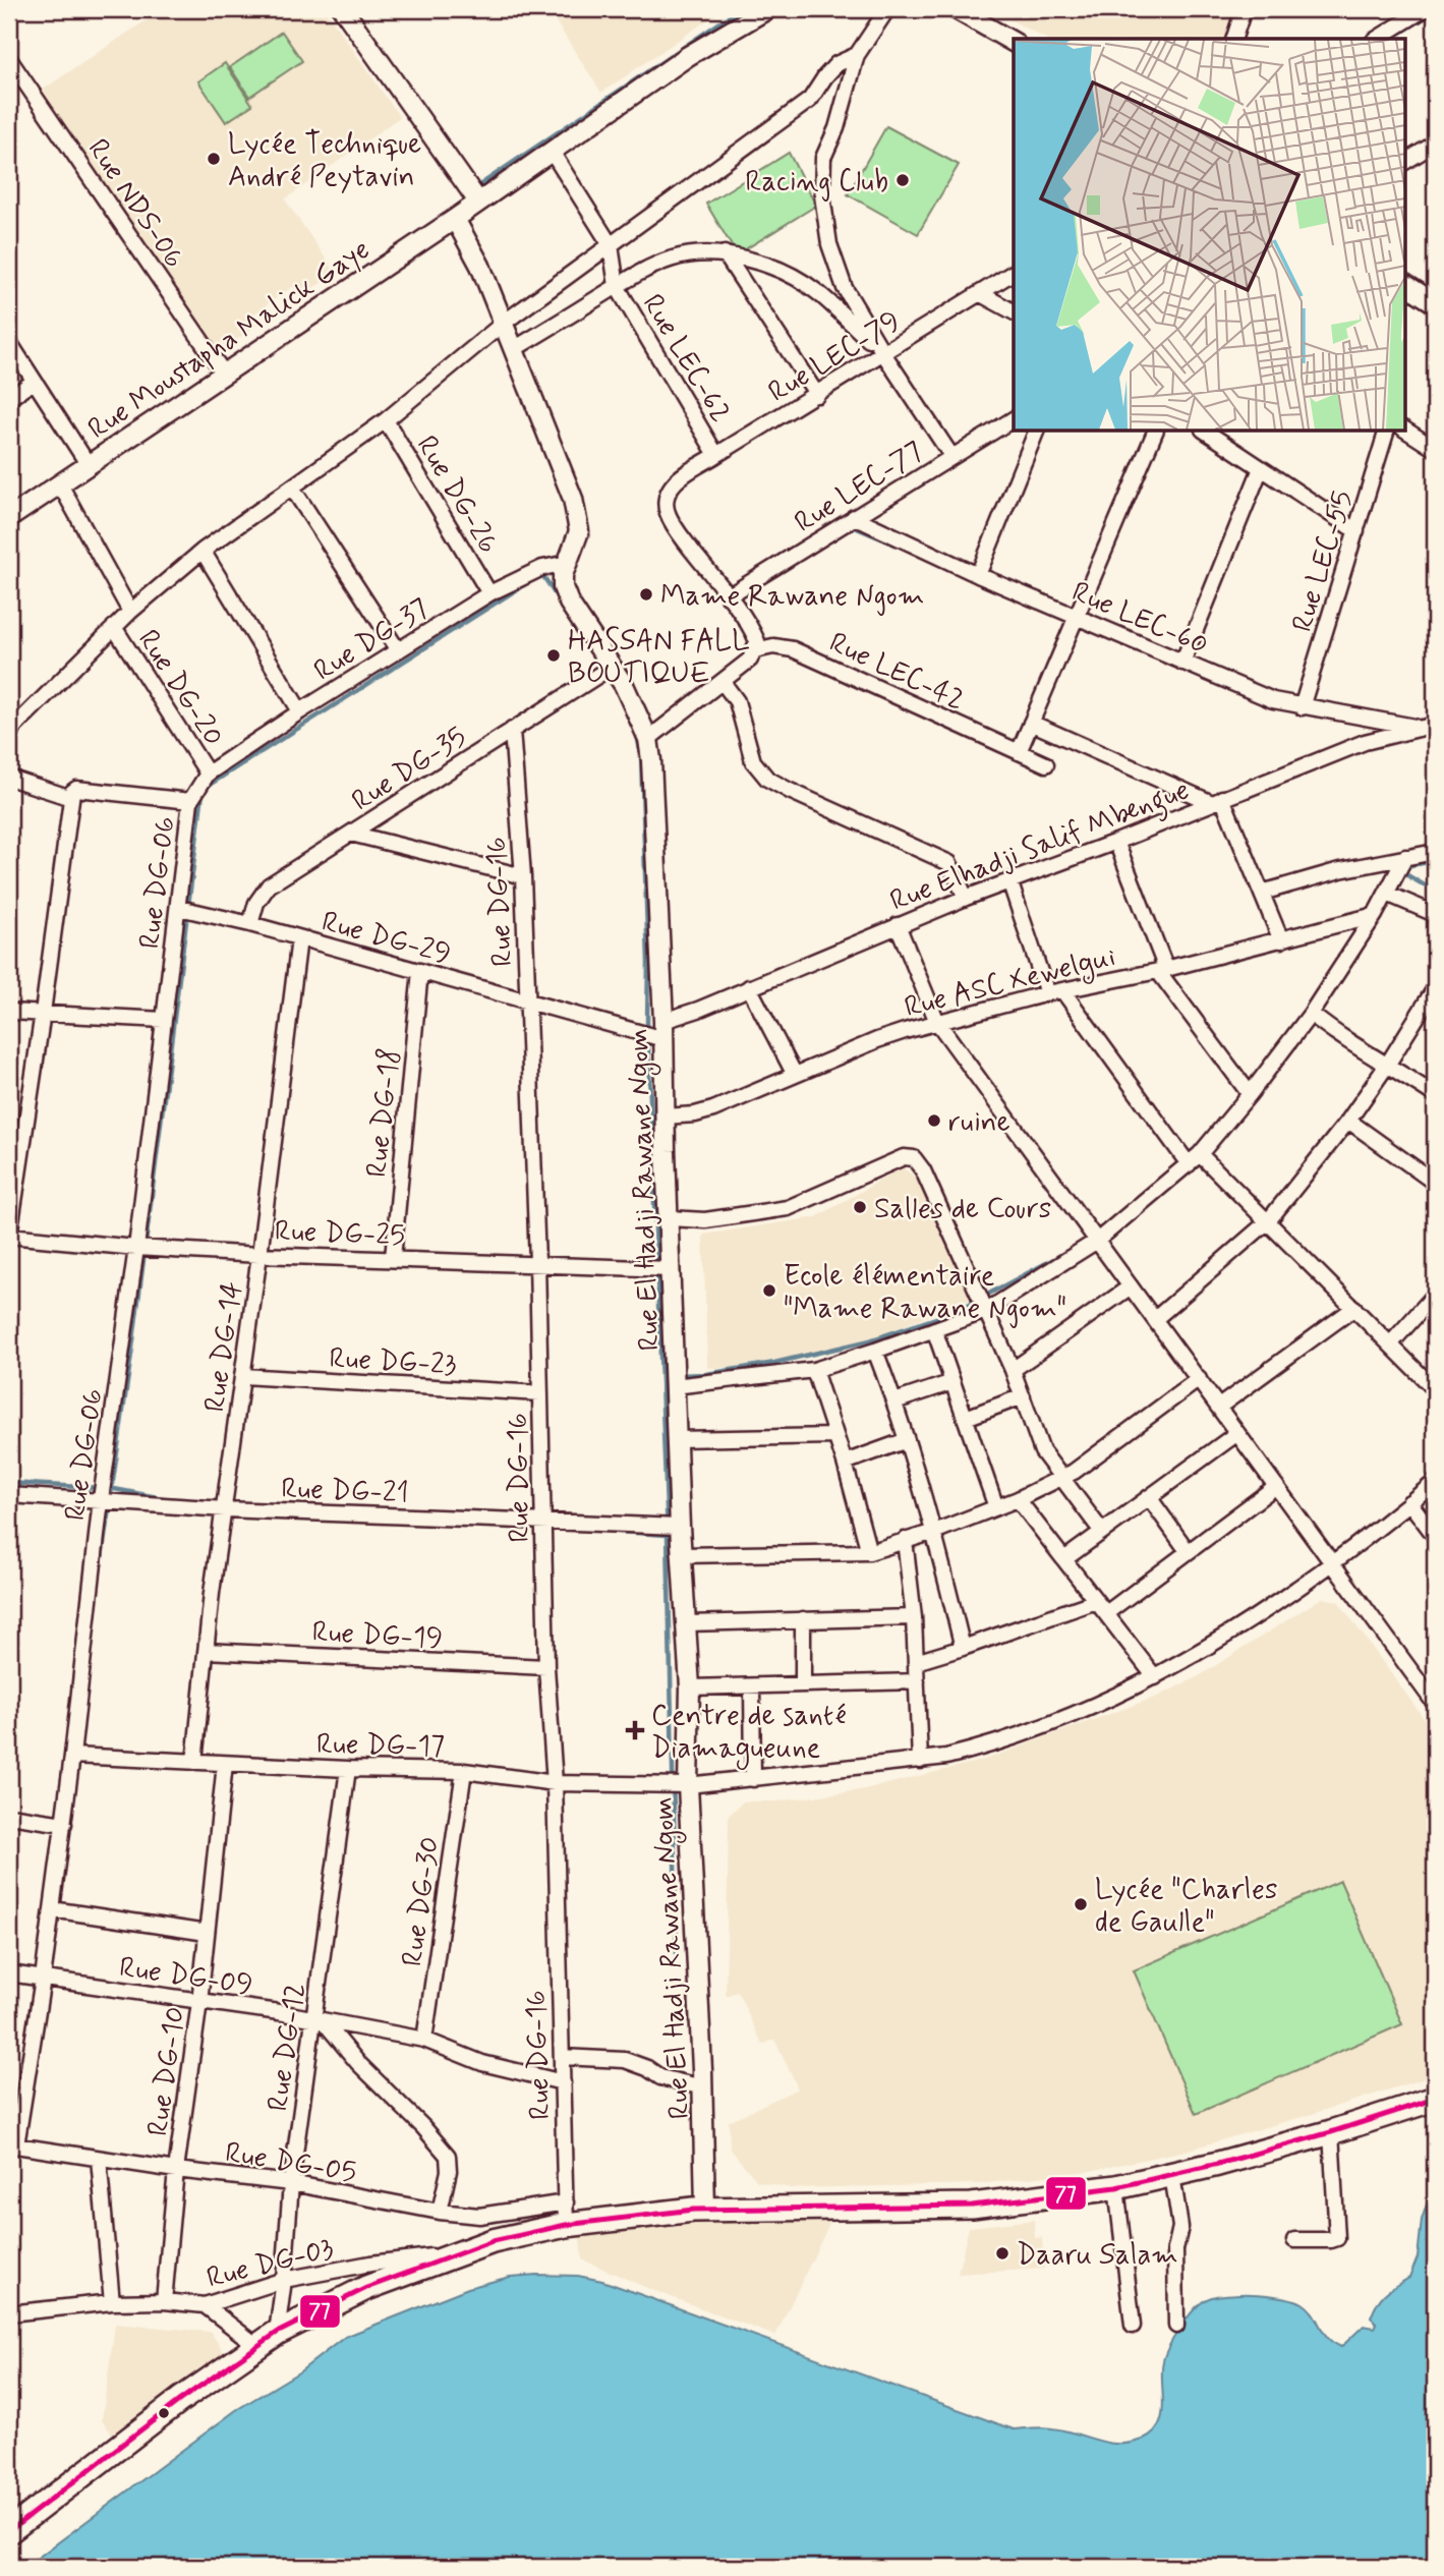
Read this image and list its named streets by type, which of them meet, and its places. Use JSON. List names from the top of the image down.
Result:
{
  "streets": {
    "street": [
      "Rue NDS-06",
      "Rue Moustapha Malick Gaye",
      "Rue LEC-79",
      "Rue LEC-62",
      "Rue LEC-77",
      "Rue DG-26",
      "Rue LEC-55",
      "Rue LEC-60",
      "Rue DG-37",
      "Rue LEC-42",
      "Rue DG-20",
      "Rue DG-35",
      "Rue Elhadji Salif Mbengue",
      "Rue DG-06",
      "Rue DG-16",
      "Rue DG-29",
      "Rue ASC Xewelgui",
      "Rue DG-18",
      "Rue El Hadji Rawane Ngom",
      "Rue DG-25",
      "Rue DG-14",
      "Rue DG-23",
      "Rue DG-21",
      "Rue DG-19",
      "Rue DG-17",
      "Rue DG-30",
      "Rue DG-09",
      "Rue DG-12",
      "Rue DG-10",
      "Rue DG-05",
      "Rue DG-03"
    ]
  },
  "crossings": [
    ["Rue NDS-06", "Rue Moustapha Malick Gaye"],
    ["Rue Moustapha Malick Gaye", "Rue El Hadji Rawane Ngom"],
    ["Rue LEC-79", "Rue LEC-62"],
    ["Rue LEC-79", "Rue LEC-77"],
    ["Rue LEC-77", "Rue LEC-60"],
    ["Rue DG-26", "Rue DG-37"],
    ["Rue LEC-55", "Rue LEC-60"],
    ["Rue LEC-60", "Rue Elhadji Salif Mbengue"],
    ["Rue DG-37", "Rue DG-20"],
    ["Rue DG-37", "Rue DG-06"],
    ["Rue DG-37", "Rue El Hadji Rawane Ngom"],
    ["Rue DG-20", "Rue DG-06"],
    ["Rue DG-35", "Rue DG-16"],
    ["Rue DG-35", "Rue DG-29"],
    ["Rue DG-35", "Rue El Hadji Rawane Ngom"],
    ["Rue Elhadji Salif Mbengue", "Rue El Hadji Rawane Ngom"],
    ["Rue DG-06", "Rue DG-29"],
    ["Rue DG-06", "Rue DG-25"],
    ["Rue DG-06", "Rue DG-21"],
    ["Rue DG-06", "Rue DG-17"],
    ["Rue DG-06", "Rue DG-09"],
    ["Rue DG-06", "Rue DG-05"],
    ["Rue DG-16", "Rue DG-29"],
    ["Rue DG-16", "Rue DG-25"],
    ["Rue DG-16", "Rue DG-23"],
    ["Rue DG-16", "Rue DG-21"],
    ["Rue DG-16", "Rue DG-19"],
    ["Rue DG-16", "Rue DG-17"],
    ["Rue DG-16", "Rue DG-09"],
    ["Rue DG-16", "Rue DG-05"],
    ["Rue DG-29", "Rue DG-18"],
    ["Rue DG-29", "Rue El Hadji Rawane Ngom"],
    ["Rue DG-29", "Rue DG-14"],
    ["Rue ASC Xewelgui", "Rue El Hadji Rawane Ngom"],
    ["Rue DG-18", "Rue DG-25"],
    ["Rue El Hadji Rawane Ngom", "Rue DG-25"],
    ["Rue El Hadji Rawane Ngom", "Rue DG-21"],
    ["Rue El Hadji Rawane Ngom", "Rue DG-17"],
    ["Rue DG-25", "Rue DG-14"],
    ["Rue DG-14", "Rue DG-23"],
    ["Rue DG-14", "Rue DG-21"],
    ["Rue DG-14", "Rue DG-19"],
    ["Rue DG-14", "Rue DG-17"],
    ["Rue DG-17", "Rue DG-30"],
    ["Rue DG-17", "Rue DG-12"],
    ["Rue DG-17", "Rue DG-10"],
    ["Rue DG-30", "Rue DG-09"],
    ["Rue DG-09", "Rue DG-12"],
    ["Rue DG-09", "Rue DG-10"],
    ["Rue DG-12", "Rue DG-05"],
    ["Rue DG-12", "Rue DG-03"],
    ["Rue DG-10", "Rue DG-05"],
    ["Rue DG-10", "Rue DG-03"]
  ],
  "places": {
    "other": [
      "Lycée Technique André Peytavin",
      "Racing Club",
      "Mame Rawane Ngom",
      "HASSAN FALL BOUTIQUE",
      "ruine",
      "Salles de Cours",
      "Ecole élémentaire \"Mame Rawane Ngom\"",
      "Lycée \"Charles de Gaulle\"",
      "Daaru Salam"
    ],
    "health": ["Centre de santé Diamagueune"]
  },
  "lines": ["transit line 77"]
}
